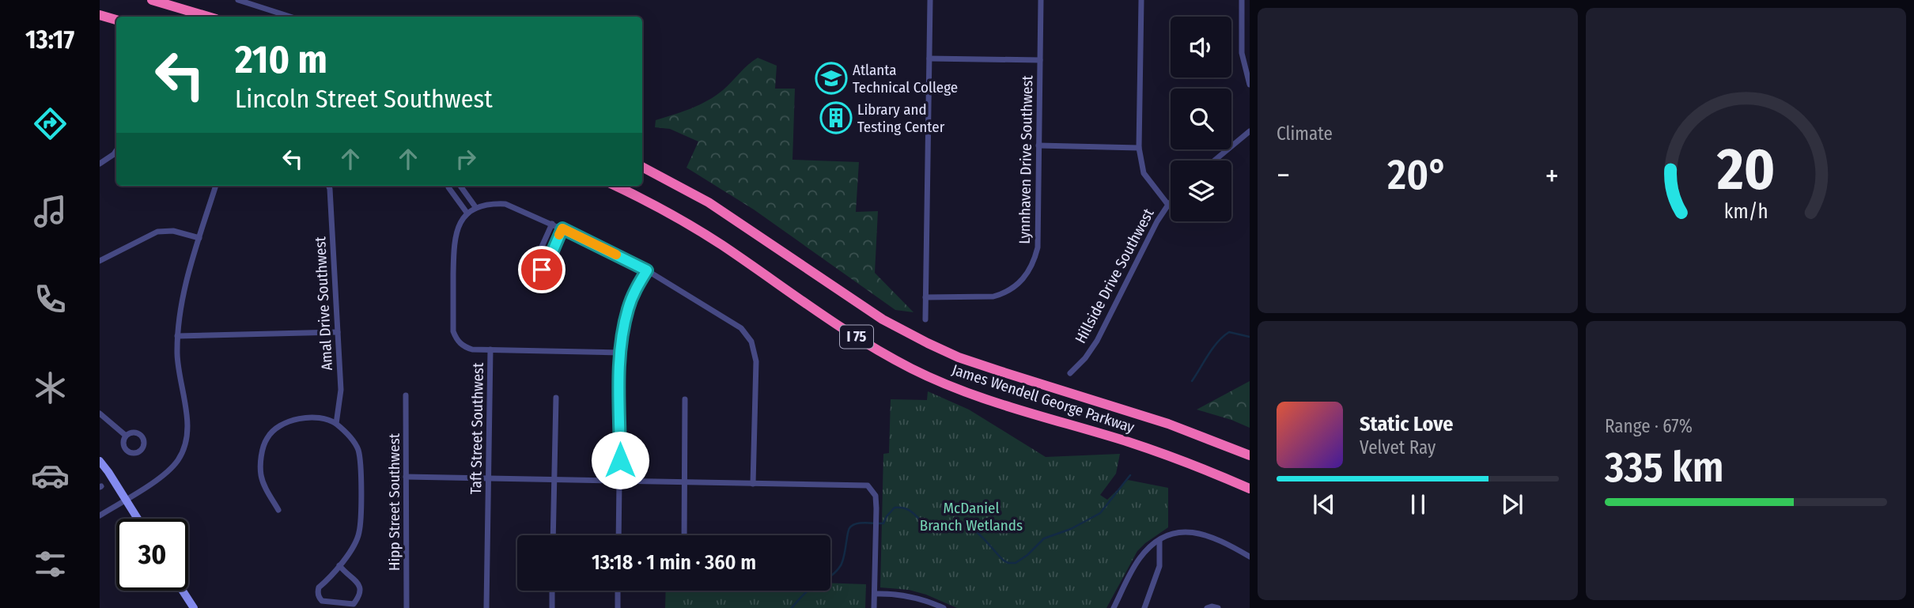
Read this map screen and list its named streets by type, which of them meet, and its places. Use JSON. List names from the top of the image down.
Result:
{
  "streets": {
    "highway": ["I 75", "James Wendell George Parkway"],
    "street": [
      "Lynnhaven Drive Southwest",
      "Hillside Drive Southwest",
      "Amal Drive Southwest",
      "Taft Street Southwest",
      "Hipp Street Southwest"
    ]
  },
  "parks": ["McDaniel Branch Wetlands"],
  "places": {
    "school or university": ["Atlanta Technical College"],
    "building": ["Library and Testing Center"]
  },
  "page": {
    "tabs": "13:17",
    "tile": [
      "Climate",
      ["Range · 67%", "335 km"]
    ],
    "turn": ["210 m", "Lincoln Street Southwest"],
    "heat": ["−", "20°", "+"],
    "song": ["Static Love", "Velvet Ray"],
    "limit": "30",
    "trip": "13:18 · 1 min · 360 m",
    "gauge": ["20", "km/h"]
  }
}
